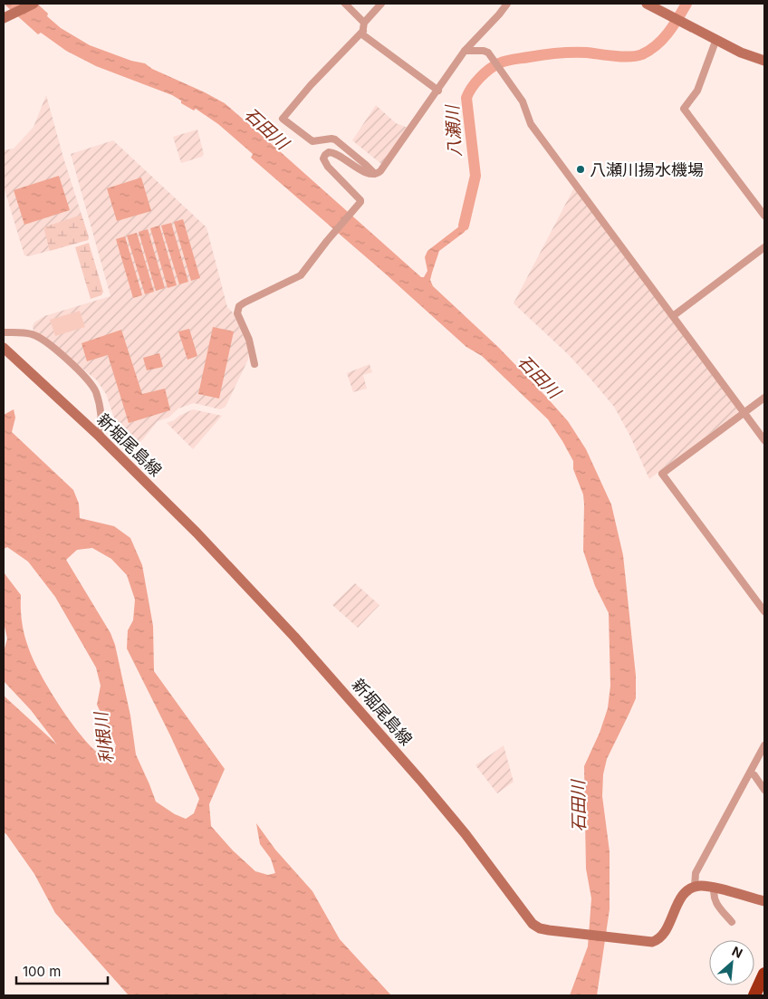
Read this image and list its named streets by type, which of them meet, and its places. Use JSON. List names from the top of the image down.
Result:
{
  "streets": {
    "main road": ["新堀尾島線"]
  },
  "water": ["石田川", "八瀬川", "利根川"],
  "places": ["八瀬川揚水機場"],
  "scale_bar": "100 m",
  "north": "top right"
}
